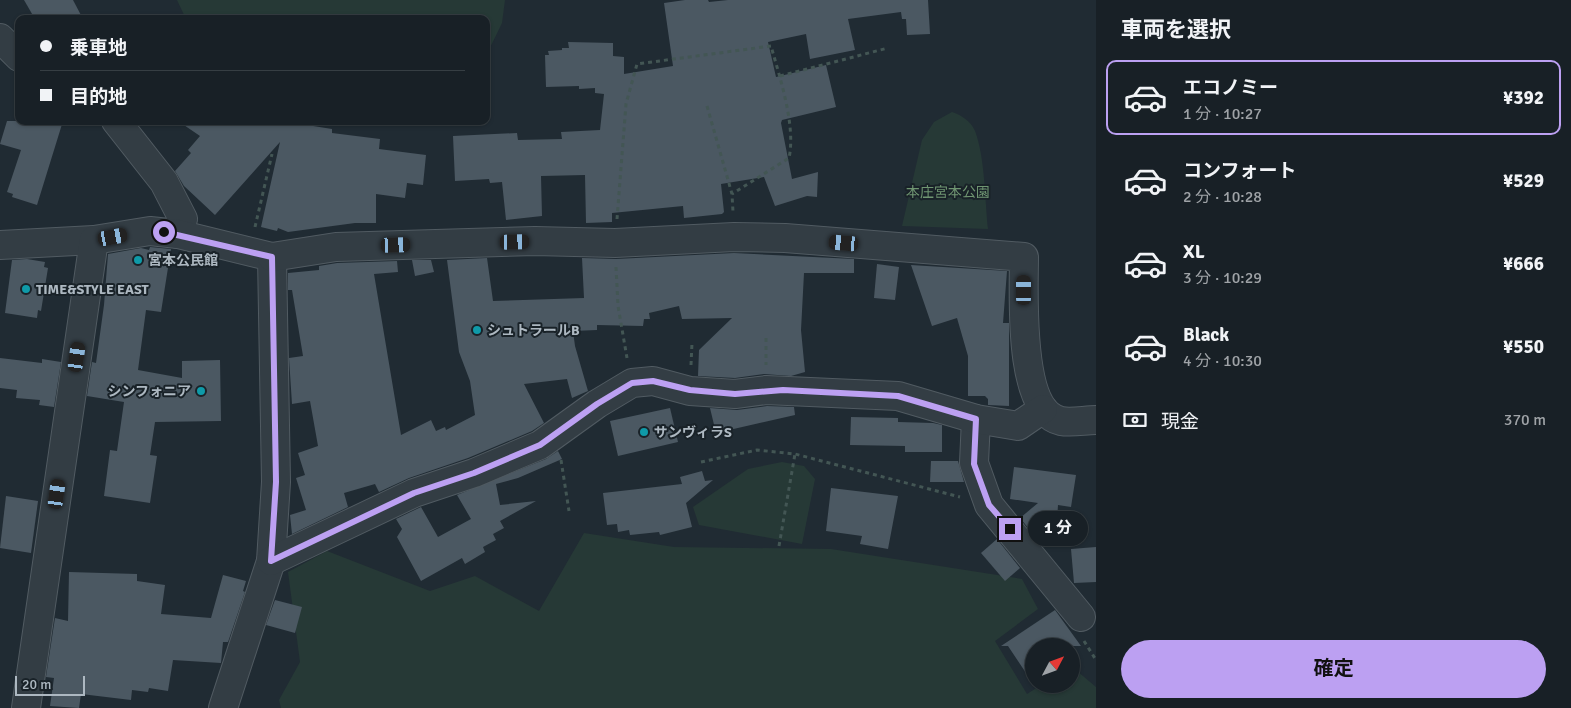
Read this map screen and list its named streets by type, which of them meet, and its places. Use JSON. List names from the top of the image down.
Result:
{
  "parks": ["本庄宮本公園"],
  "places": [
    "宮本公民館",
    "TIME&STYLE EAST",
    "シュトラールB",
    "シンフォニア",
    "サンヴィラS"
  ],
  "scale_bar": "20 m",
  "north": "top right",
  "page": {
    "heading": "車両を選択",
    "banner": ["乗車地", "目的地"],
    "list": [
      {
        "name": "エコノミー",
        "note": "1 分 · 10:27",
        "value": "¥392"
      },
      {
        "name": "コンフォート",
        "note": "2 分 · 10:28",
        "value": "¥529"
      },
      {
        "name": "XL",
        "note": "3 分 · 10:29",
        "value": "¥666"
      },
      {
        "name": "Black",
        "note": "4 分 · 10:30",
        "value": "¥550"
      }
    ],
    "pay": ["現金", "370 m"],
    "bubble": "1 分",
    "buttons": "確定",
    "scale": "20 m"
  }
}
